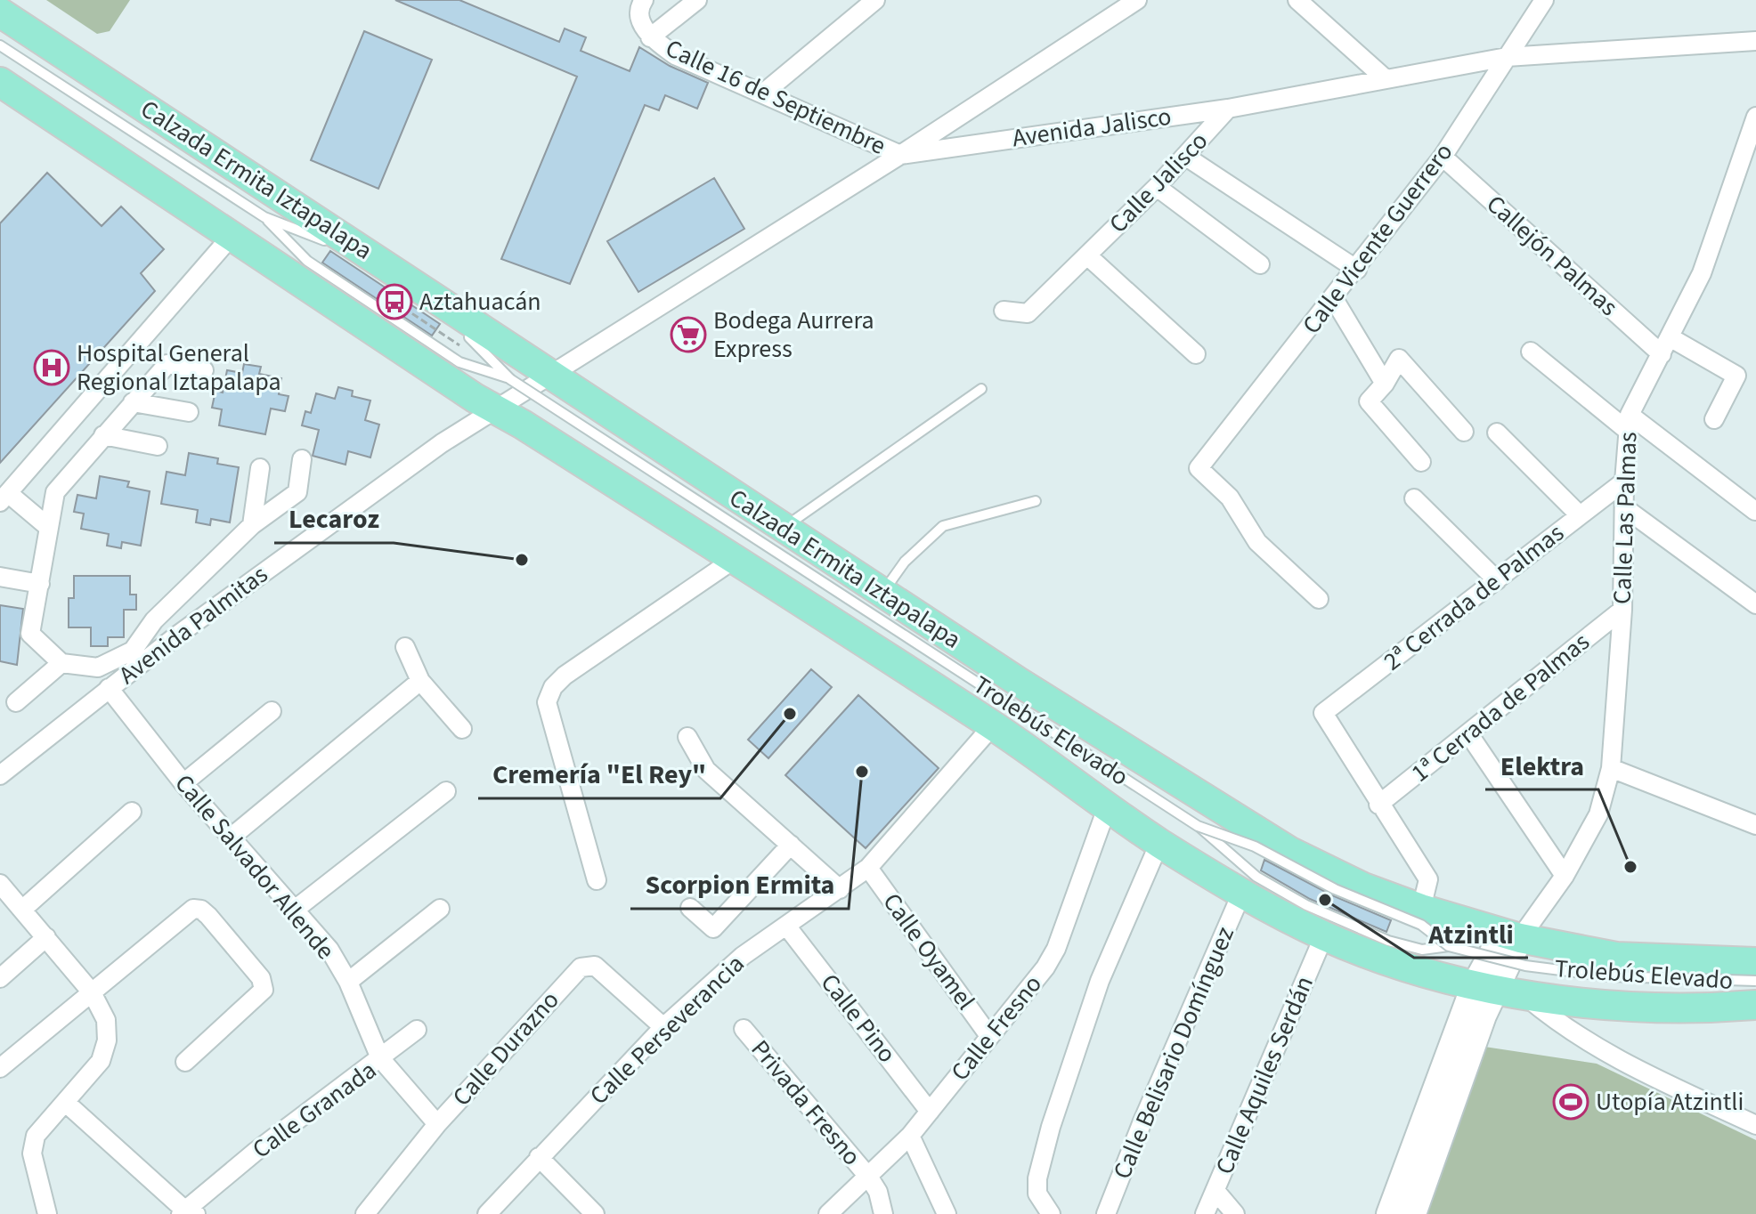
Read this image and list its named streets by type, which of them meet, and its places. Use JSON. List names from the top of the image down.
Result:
{
  "streets": {
    "main road": ["Calzada Ermita Iztapalapa"],
    "street": [
      "Calle 16 de Septiembre",
      "Avenida Jalisco",
      "Calle Jalisco",
      "Calle Vicente Guerrero",
      "Callejón Palmas",
      "Calle Las Palmas",
      "2ª Cerrada de Palmas",
      "Avenida Palmitas",
      "1ª Cerrada de Palmas",
      "Calle Salvador Allende",
      "Calle Oyamel",
      "Calle Pino",
      "Calle Fresno",
      "Calle Perseverancia",
      "Calle Durazno",
      "Calle Belisario Domínguez",
      "Calle Aquiles Serdán",
      "Privada Fresno",
      "Calle Granada"
    ],
    "lane": ["Trolebús Elevado"]
  },
  "crossings": [
    ["Calle 16 de Septiembre", "Avenida Jalisco"],
    ["Avenida Jalisco", "Calzada Ermita Iztapalapa"],
    ["Avenida Jalisco", "Calle Jalisco"],
    ["Avenida Jalisco", "Calle Vicente Guerrero"],
    ["Avenida Jalisco", "Avenida Palmitas"],
    ["Calzada Ermita Iztapalapa", "Calle Las Palmas"],
    ["Calzada Ermita Iztapalapa", "Avenida Palmitas"],
    ["Calzada Ermita Iztapalapa", "Calle Fresno"],
    ["Calzada Ermita Iztapalapa", "Calle Perseverancia"],
    ["Calzada Ermita Iztapalapa", "Calle Belisario Domínguez"],
    ["Calzada Ermita Iztapalapa", "Calle Aquiles Serdán"],
    ["Calle Vicente Guerrero", "Callejón Palmas"],
    ["Callejón Palmas", "Calle Las Palmas"],
    ["Calle Las Palmas", "2ª Cerrada de Palmas"],
    ["Calle Las Palmas", "1ª Cerrada de Palmas"],
    ["2ª Cerrada de Palmas", "1ª Cerrada de Palmas"],
    ["Avenida Palmitas", "Calle Salvador Allende"],
    ["Calle Salvador Allende", "Calle Granada"],
    ["Calle Oyamel", "Calle Fresno"],
    ["Calle Oyamel", "Calle Perseverancia"],
    ["Calle Pino", "Calle Fresno"],
    ["Calle Pino", "Calle Perseverancia"],
    ["Calle Fresno", "Privada Fresno"],
    ["Calle Perseverancia", "Calle Durazno"],
    ["Calle Durazno", "Calle Granada"]
  ],
  "places": {
    "bus stop": ["Aztahuacán"],
    "supermarket": ["Bodega Aurrera Express"],
    "hospital": ["Hospital General Regional Iztapalapa"],
    "other": [
      "Lecaroz",
      "Cremería \"El Rey\"",
      "Scorpion Ermita",
      "Elektra",
      "Atzintli"
    ],
    "sports": ["Utopía Atzintli"]
  }
}
